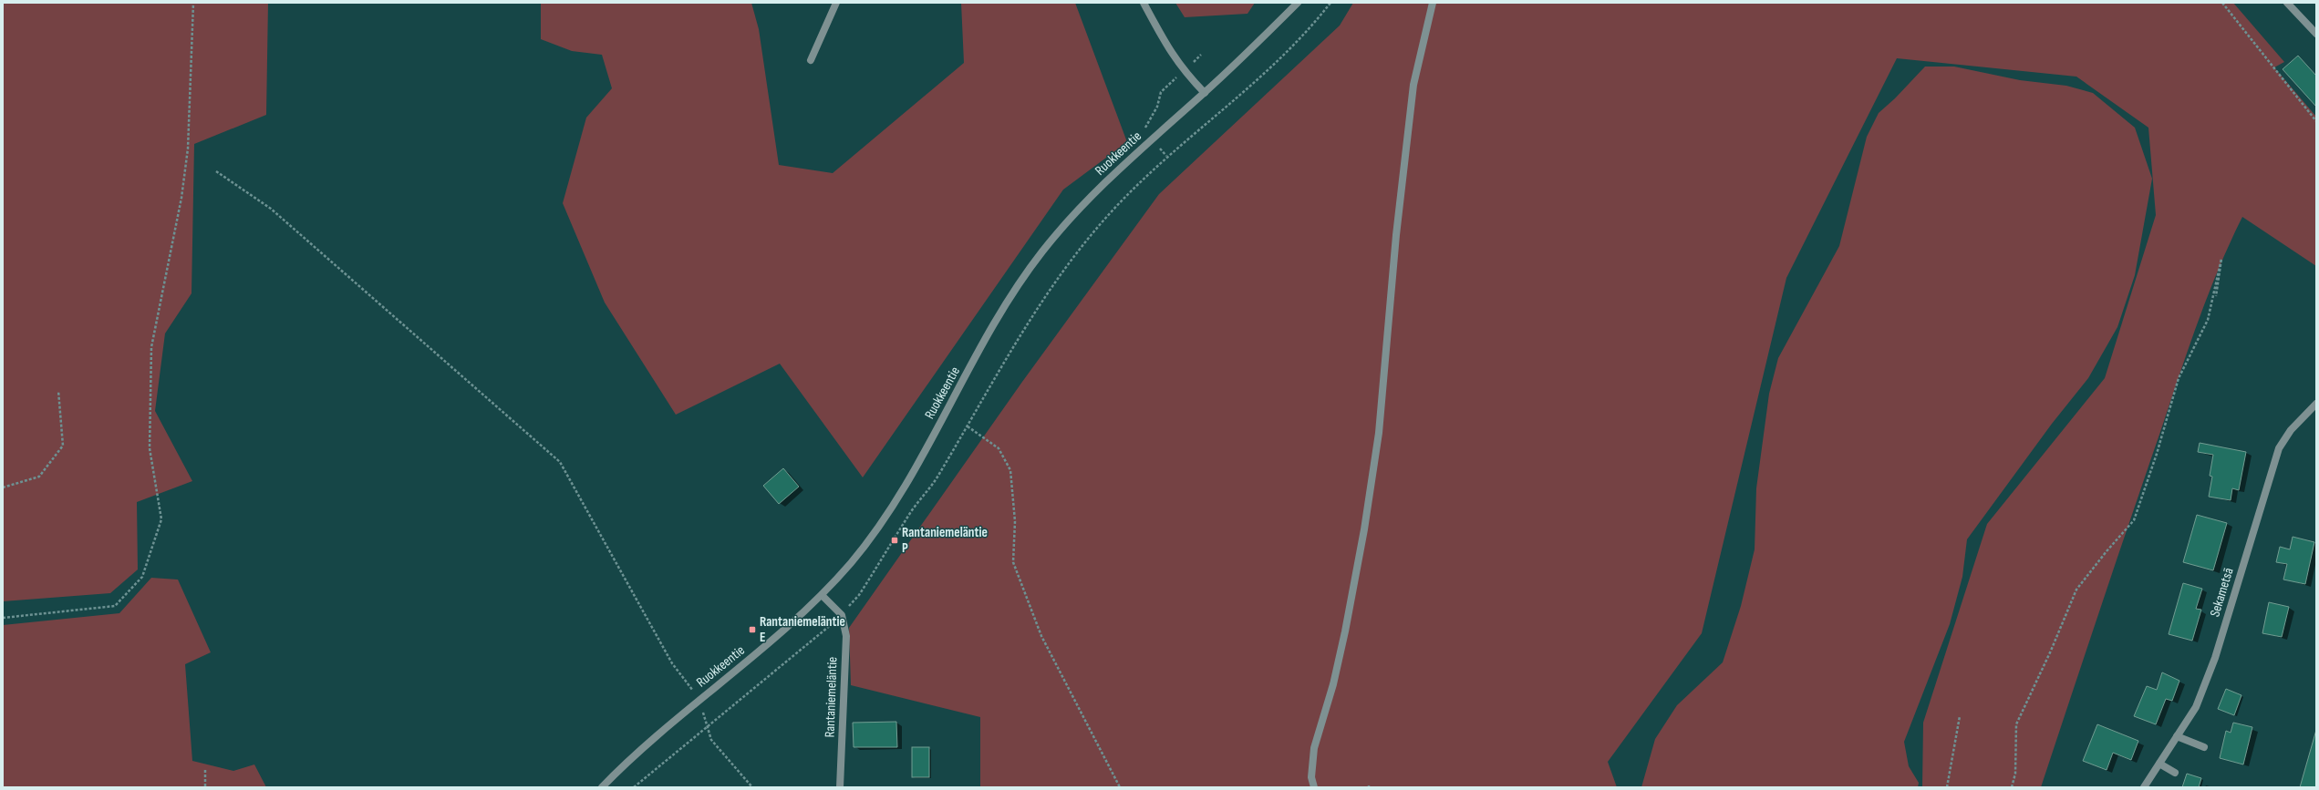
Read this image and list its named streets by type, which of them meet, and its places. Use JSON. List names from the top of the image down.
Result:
{
  "streets": {
    "street": ["Ruokkeentie", "Sekametsä", "Rantaniemeläntie"]
  },
  "places": {
    "transit": ["Rantaniemeläntie P", "Rantaniemeläntie E"]
  }
}
